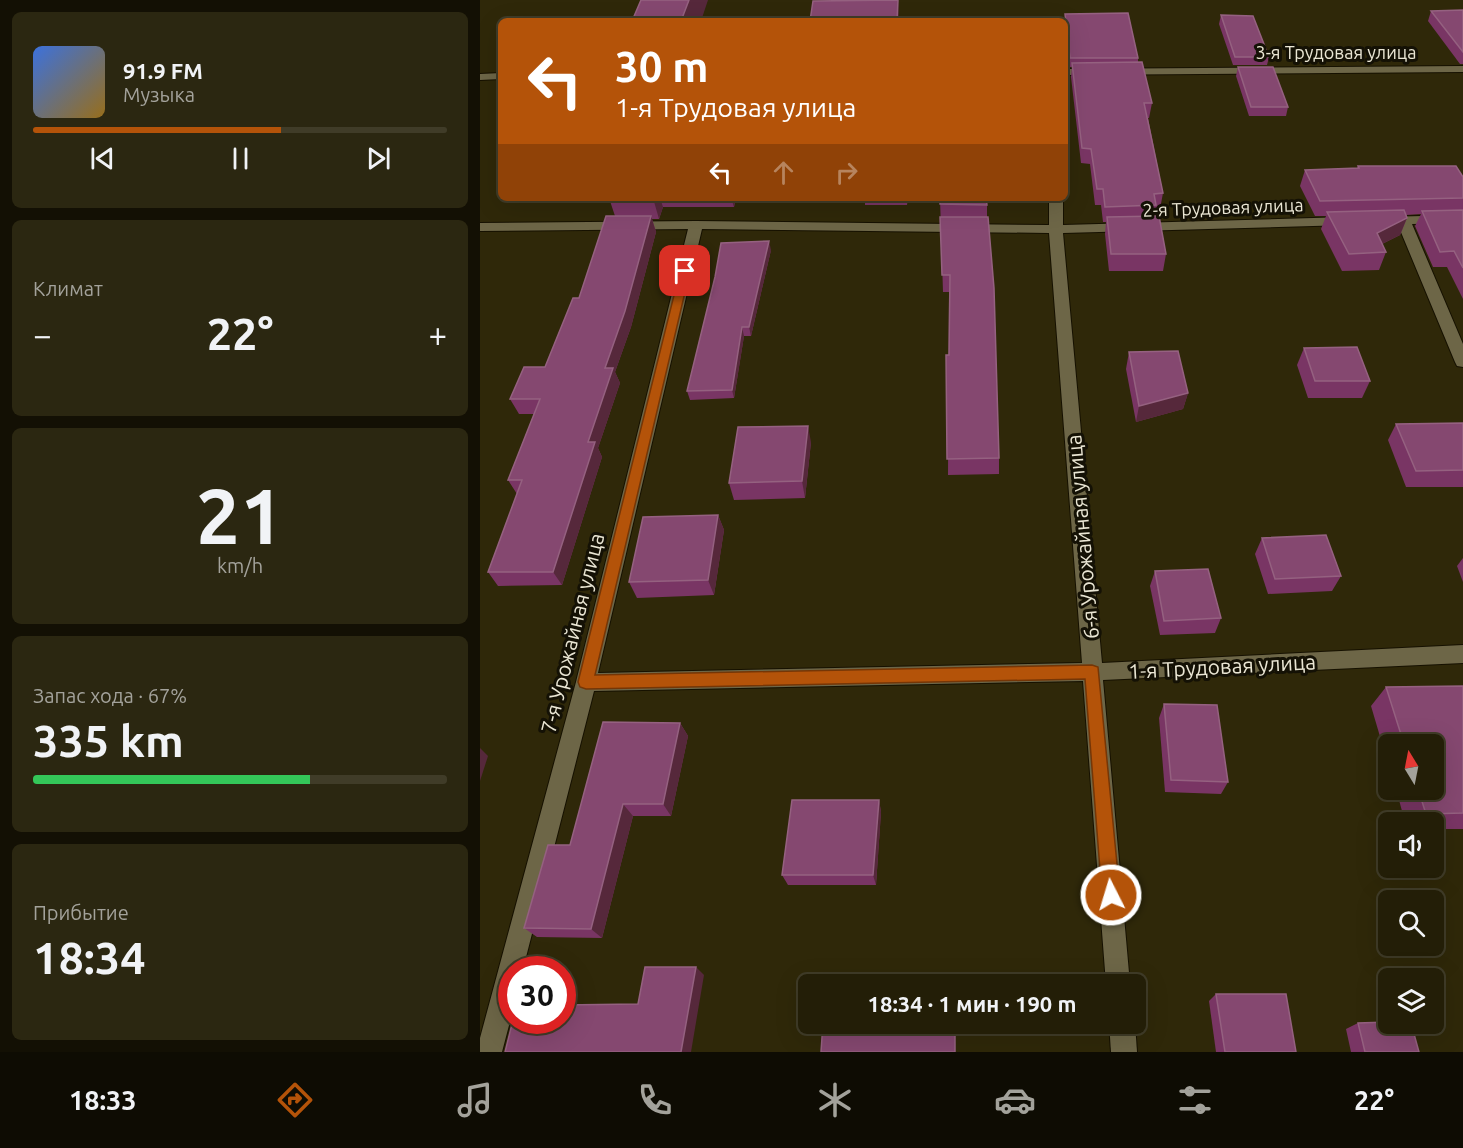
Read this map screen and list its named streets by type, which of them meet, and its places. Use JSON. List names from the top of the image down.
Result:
{
  "streets": {
    "street": [
      "3-я Трудовая улица",
      "2-я Трудовая улица",
      "6-я Урожайная улица",
      "7-я Урожайная улица",
      "1-я Трудовая улица"
    ]
  },
  "crossings": [
    ["2-я Трудовая улица", "6-я Урожайная улица"],
    ["2-я Трудовая улица", "7-я Урожайная улица"],
    ["6-я Урожайная улица", "1-я Трудовая улица"],
    ["7-я Урожайная улица", "1-я Трудовая улица"]
  ],
  "north": "top",
  "page": {
    "turn": ["30 m", "1-я Трудовая улица"],
    "song": ["91.9 FM", "Музыка"],
    "tile": [
      "Климат",
      ["21", "km/h"],
      ["Запас хода · 67%", "335 km"],
      ["Прибытие", "18:34"]
    ],
    "heat": ["−", "22°", "+"],
    "limit": "30",
    "trip": "18:34 · 1 мин · 190 m",
    "tabs": ["18:33", "22°"]
  }
}
